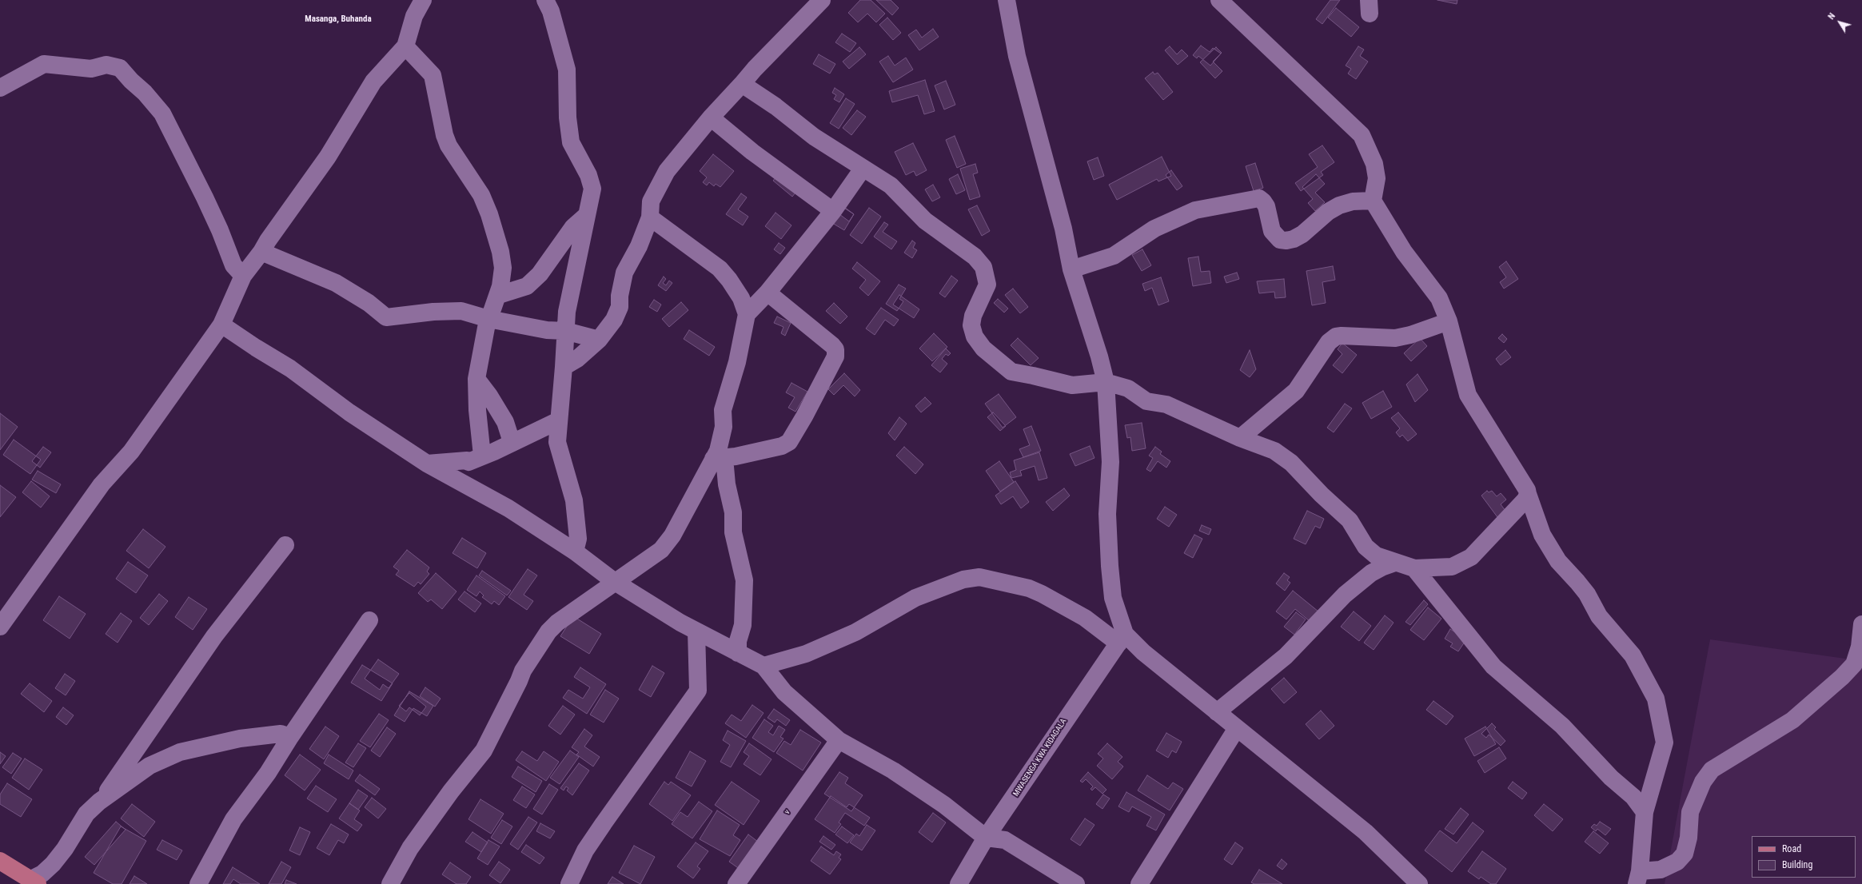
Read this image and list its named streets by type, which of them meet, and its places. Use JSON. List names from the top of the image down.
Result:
{
  "streets": {
    "street": ["MWASENGA KWA KIDAGALA", "v"]
  },
  "districts": ["Masanga, Buhanda"],
  "legend": ["Road", "Building"],
  "north": "top left"
}
